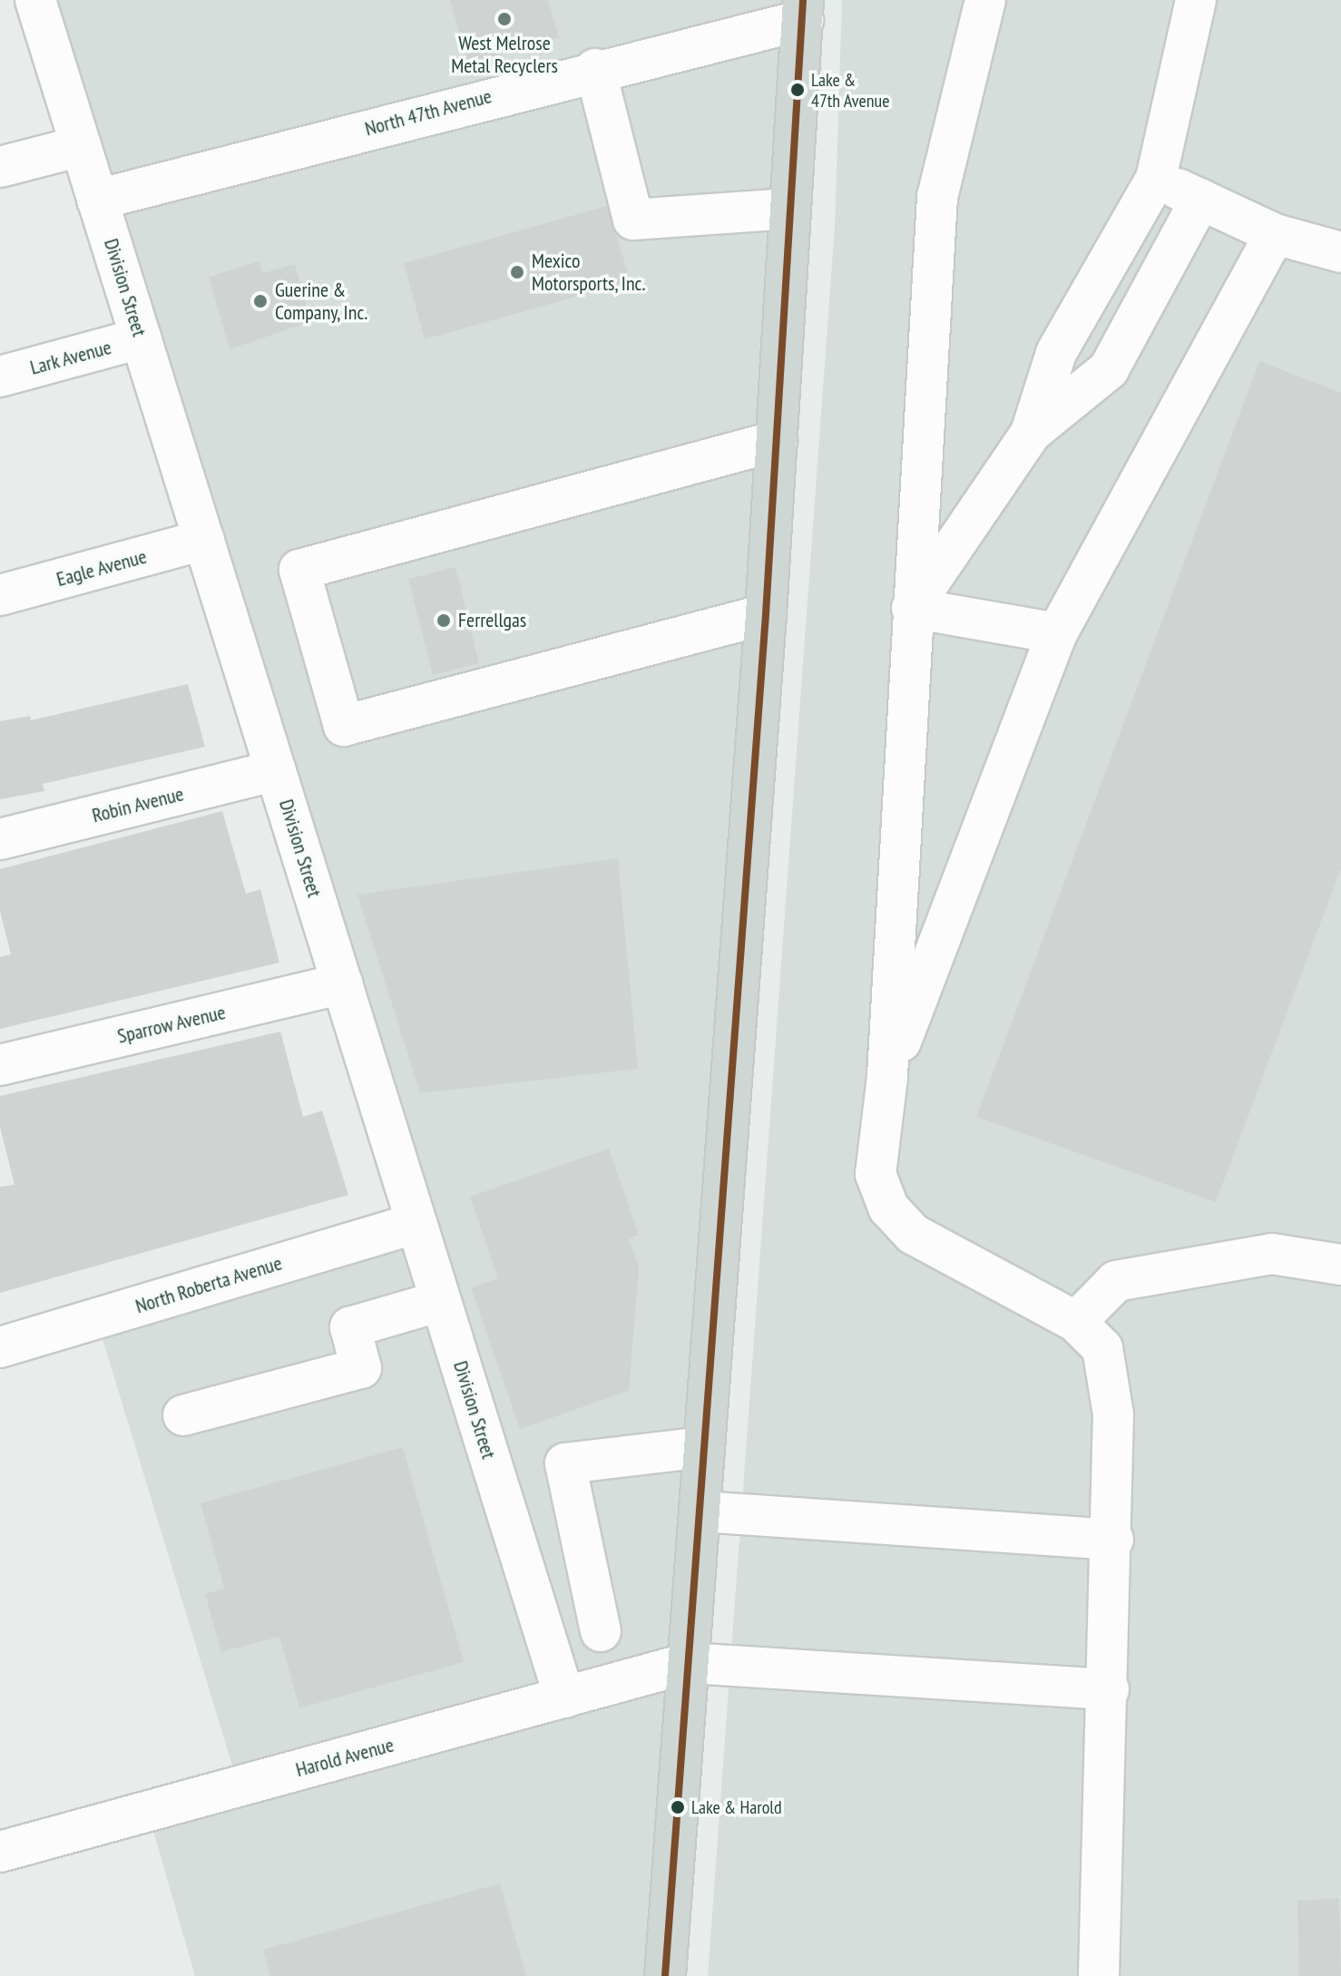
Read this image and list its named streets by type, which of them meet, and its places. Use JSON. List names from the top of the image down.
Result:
{
  "streets": {
    "street": [
      "North 47th Avenue",
      "Division Street",
      "Lark Avenue",
      "Eagle Avenue",
      "Robin Avenue",
      "Sparrow Avenue",
      "North Roberta Avenue",
      "Harold Avenue"
    ]
  },
  "crossings": [
    ["North 47th Avenue", "Division Street"],
    ["Division Street", "Lark Avenue"],
    ["Division Street", "Eagle Avenue"],
    ["Division Street", "Robin Avenue"],
    ["Division Street", "Sparrow Avenue"],
    ["Division Street", "North Roberta Avenue"],
    ["Division Street", "Harold Avenue"]
  ],
  "places": [
    "West Melrose Metal Recyclers",
    "Lake & 47th Avenue",
    "Mexico Motorsports, Inc.",
    "Guerine & Company, Inc.",
    "Ferrellgas",
    "Lake & Harold"
  ]
}
